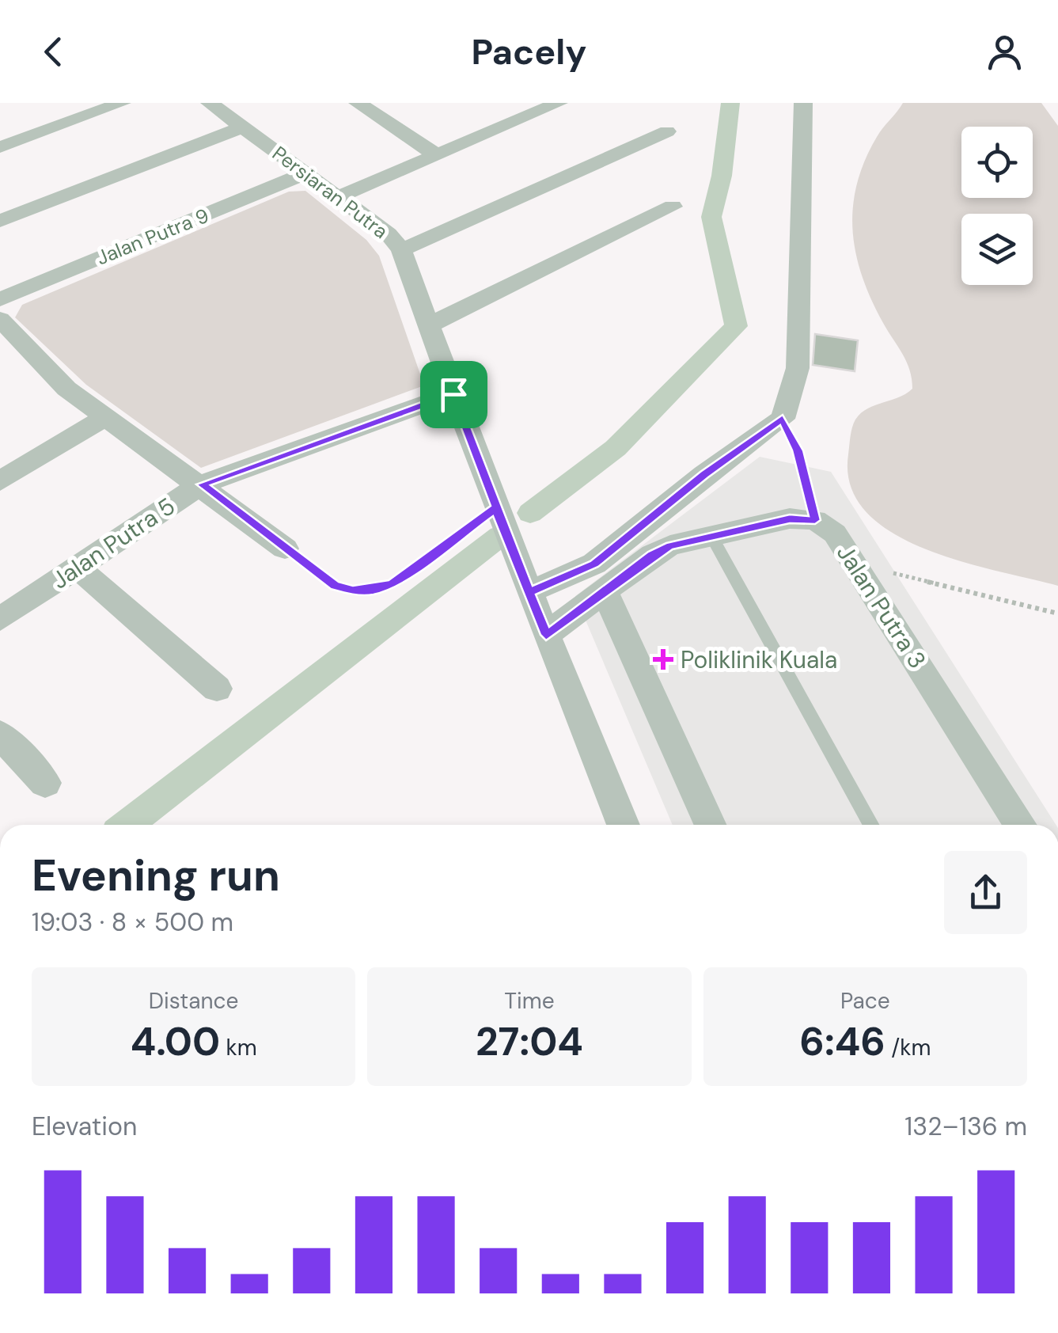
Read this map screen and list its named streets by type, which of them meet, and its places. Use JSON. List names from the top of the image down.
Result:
{
  "streets": {
    "street": [
      "Persiaran Putra",
      "Jalan Putra 9",
      "Jalan Putra 5",
      "Jalan Putra 3"
    ]
  },
  "crossings": [
    ["Persiaran Putra", "Jalan Putra 9"],
    ["Persiaran Putra", "Jalan Putra 5"]
  ],
  "places": {
    "health": ["Poliklinik Kuala"]
  },
  "page": {
    "header": "Pacely",
    "heading": ["Evening run", "19:03 · 8 × 500 m"],
    "stats": [
      ["Distance", "4.00 km"],
      ["Time", "27:04"],
      ["Pace", "6:46 /km"]
    ],
    "chart": ["Elevation", "132–136 m"]
  }
}
